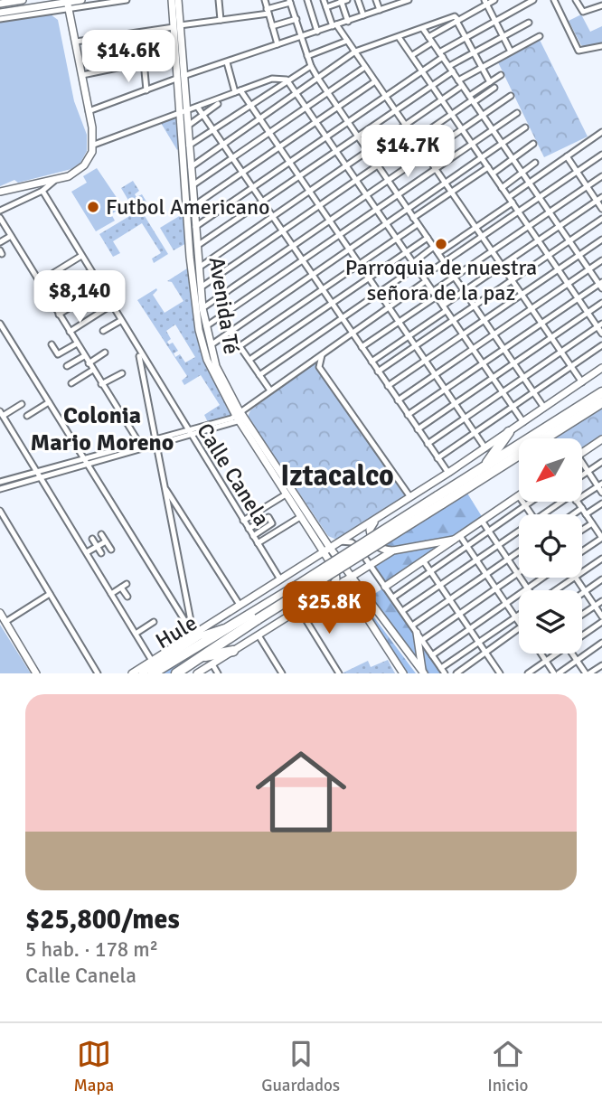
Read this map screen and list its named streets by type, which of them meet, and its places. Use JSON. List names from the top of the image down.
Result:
{
  "streets": {
    "main road": ["Avenida Té", "Hule"],
    "street": ["Calle Canela"]
  },
  "districts": ["Colonia Mario Moreno", "Iztacalco"],
  "places": ["Futbol Americano", "Parroquia de nuestra señora de la paz"],
  "north": "bottom left",
  "page": {
    "price": [
      "$14.6K",
      "$14.7K",
      "$8,140",
      "$25.8K"
    ],
    "list": [
      {
        "name": "$25,800/mes",
        "note": "5 hab. · 178 m² · Calle Canela"
      }
    ],
    "tabs": ["Mapa", "Guardados", "Inicio"]
  }
}
